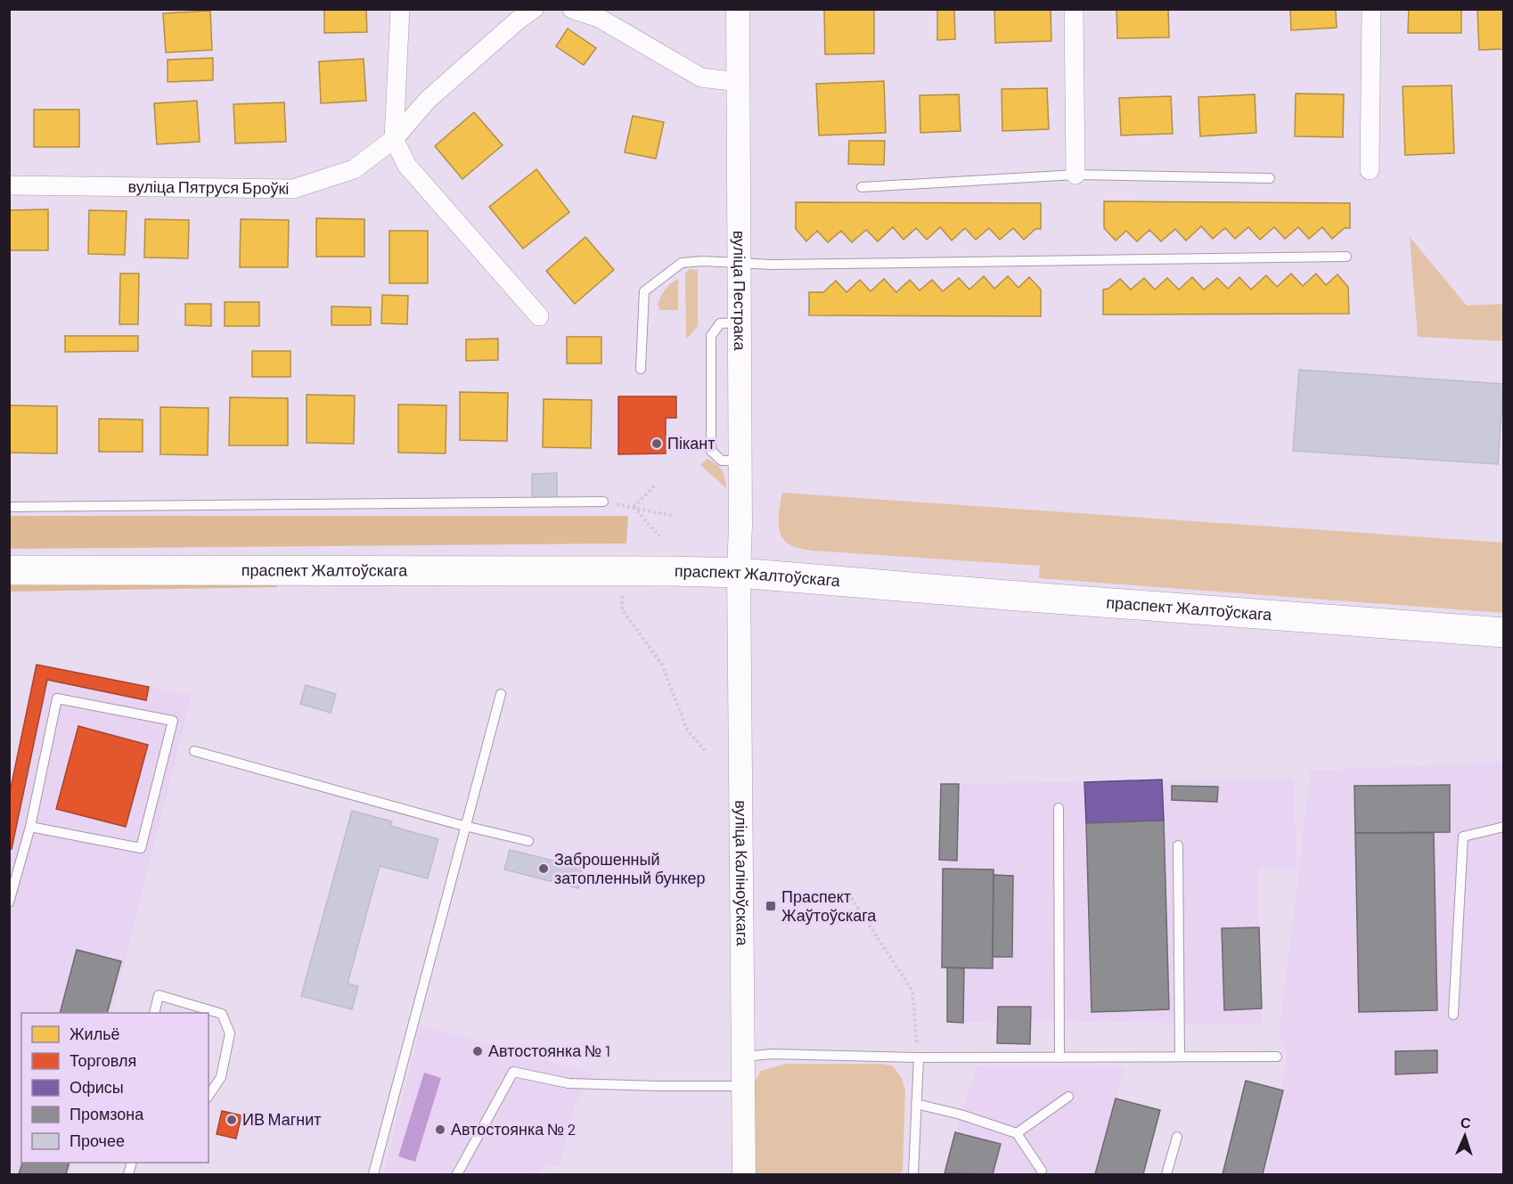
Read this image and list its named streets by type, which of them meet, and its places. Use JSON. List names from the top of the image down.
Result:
{
  "streets": {
    "main road": ["праспект Жалтоўскага"],
    "street": ["вуліца Пятруся Броўкі", "вуліца Пестрака", "вуліца Каліноўскага"]
  },
  "crossings": [
    ["вуліца Пестрака", "праспект Жалтоўскага"],
    ["вуліца Пестрака", "вуліца Каліноўскага"],
    ["праспект Жалтоўскага", "вуліца Каліноўскага"]
  ],
  "places": {
    "other": [
      "Пікант",
      "Заброшенный затопленный бункер",
      "Автостоянка № 1",
      "ИВ Магнит",
      "Автостоянка № 2"
    ],
    "transit": ["Праспект Жаўтоўскага"]
  },
  "legend": [
    "Жильё",
    "Торговля",
    "Офисы",
    "Промзона",
    "Прочее"
  ],
  "north": "top"
}
